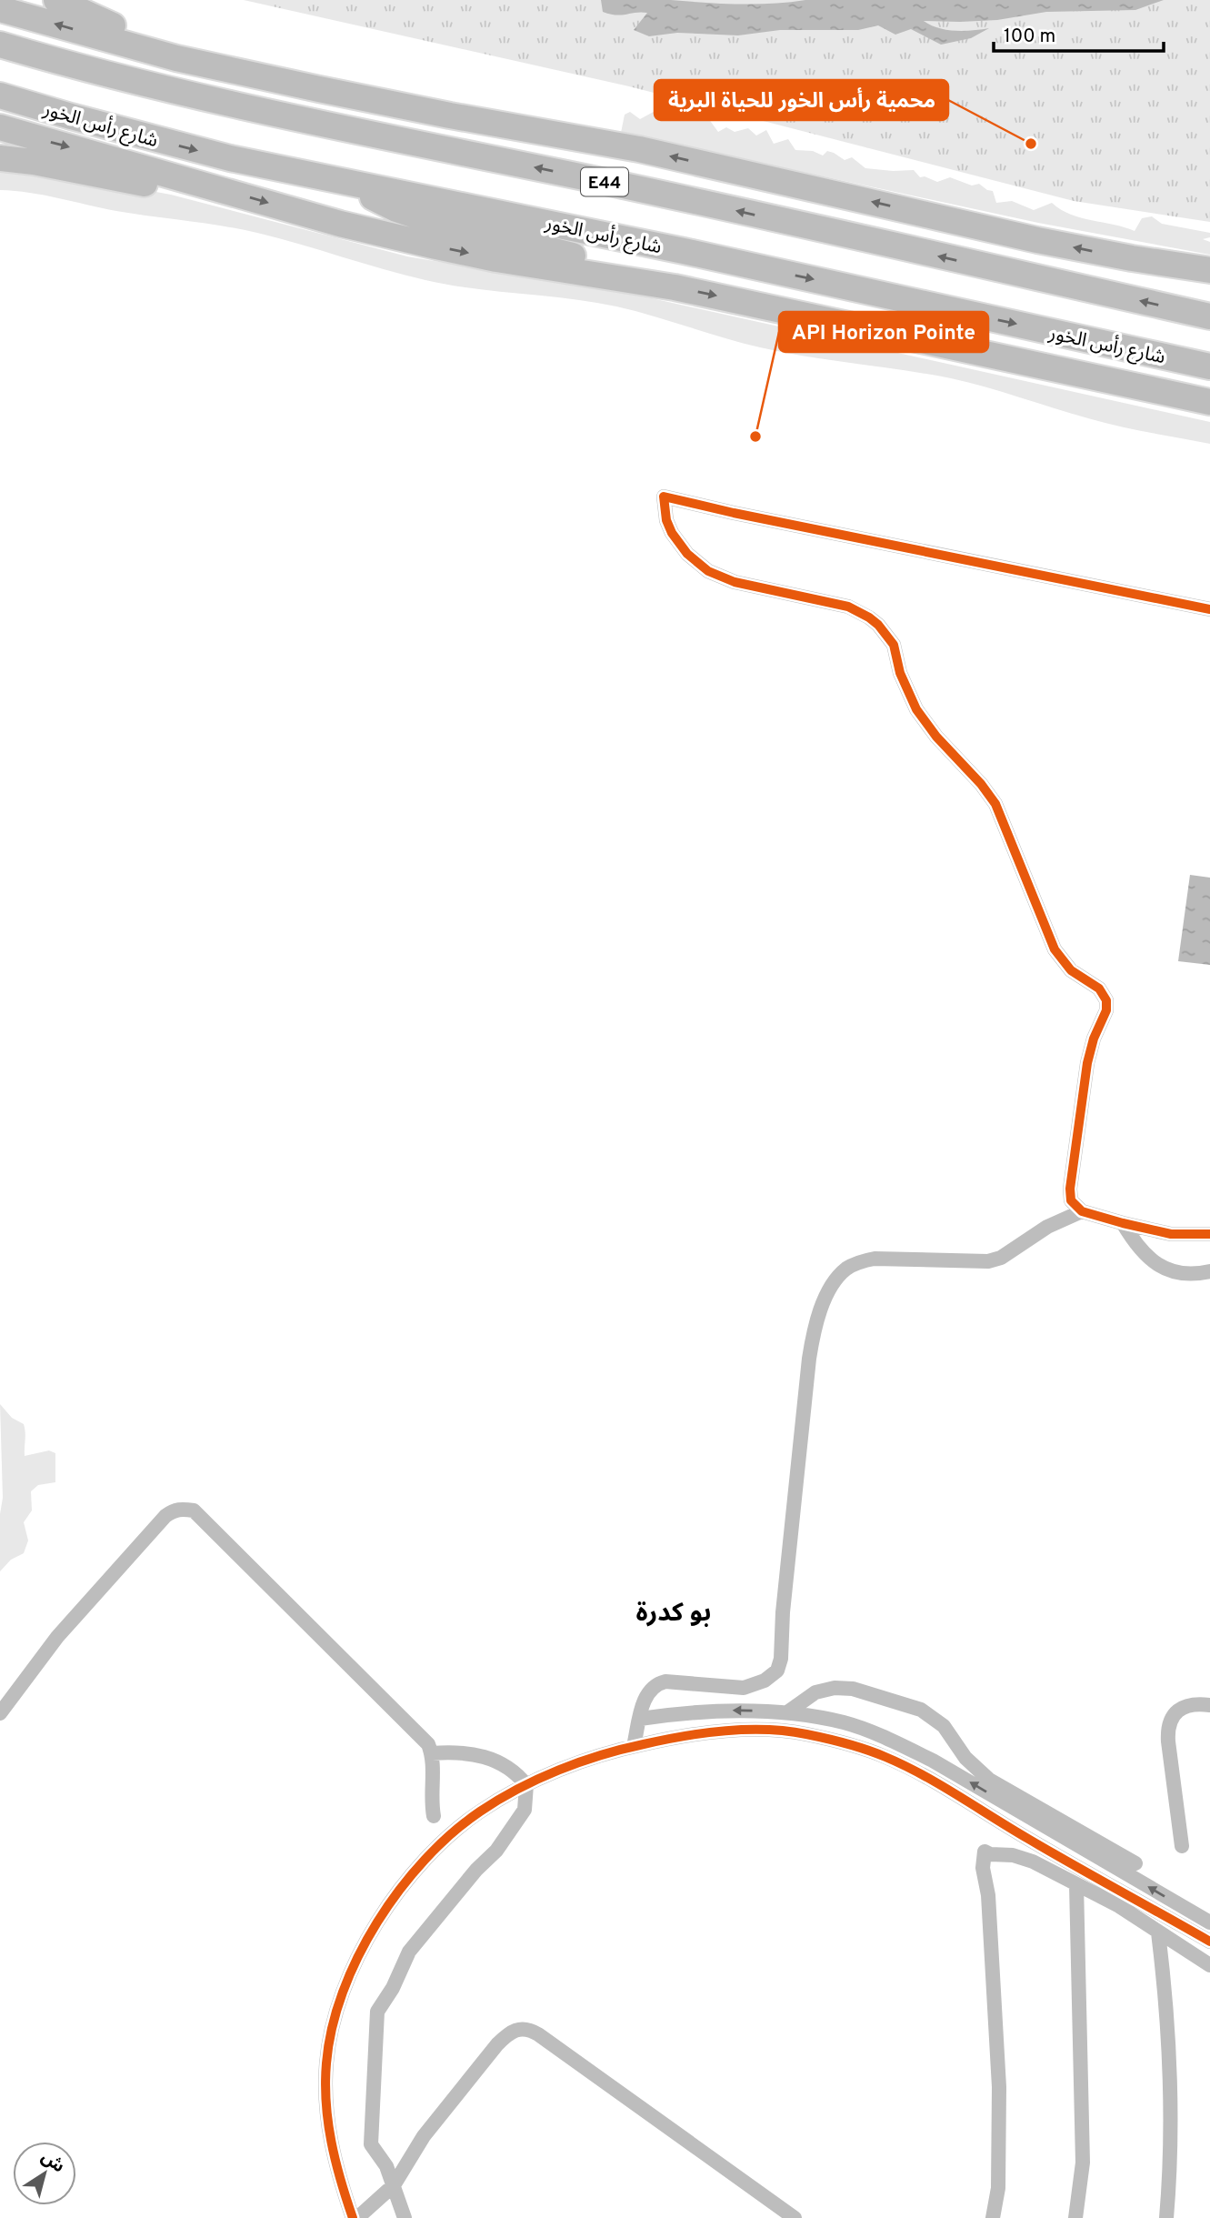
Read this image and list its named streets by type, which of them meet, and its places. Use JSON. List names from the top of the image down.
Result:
{
  "streets": {
    "highway": ["شارع رأس الخور", "E44"]
  },
  "districts": ["بو كدرة"],
  "places": ["محمية رأس الخور للحياة البرية", "API Horizon Pointe"],
  "scale_bar": "100 m",
  "north": "top right"
}
